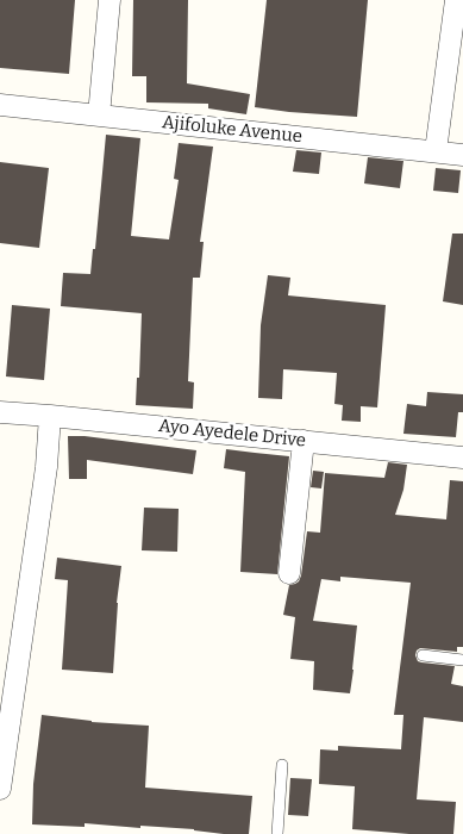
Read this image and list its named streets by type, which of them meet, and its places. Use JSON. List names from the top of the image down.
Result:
{
  "streets": {
    "street": ["Ajifoluke Avenue", "Ayo Ayedele Drive"]
  }
}
